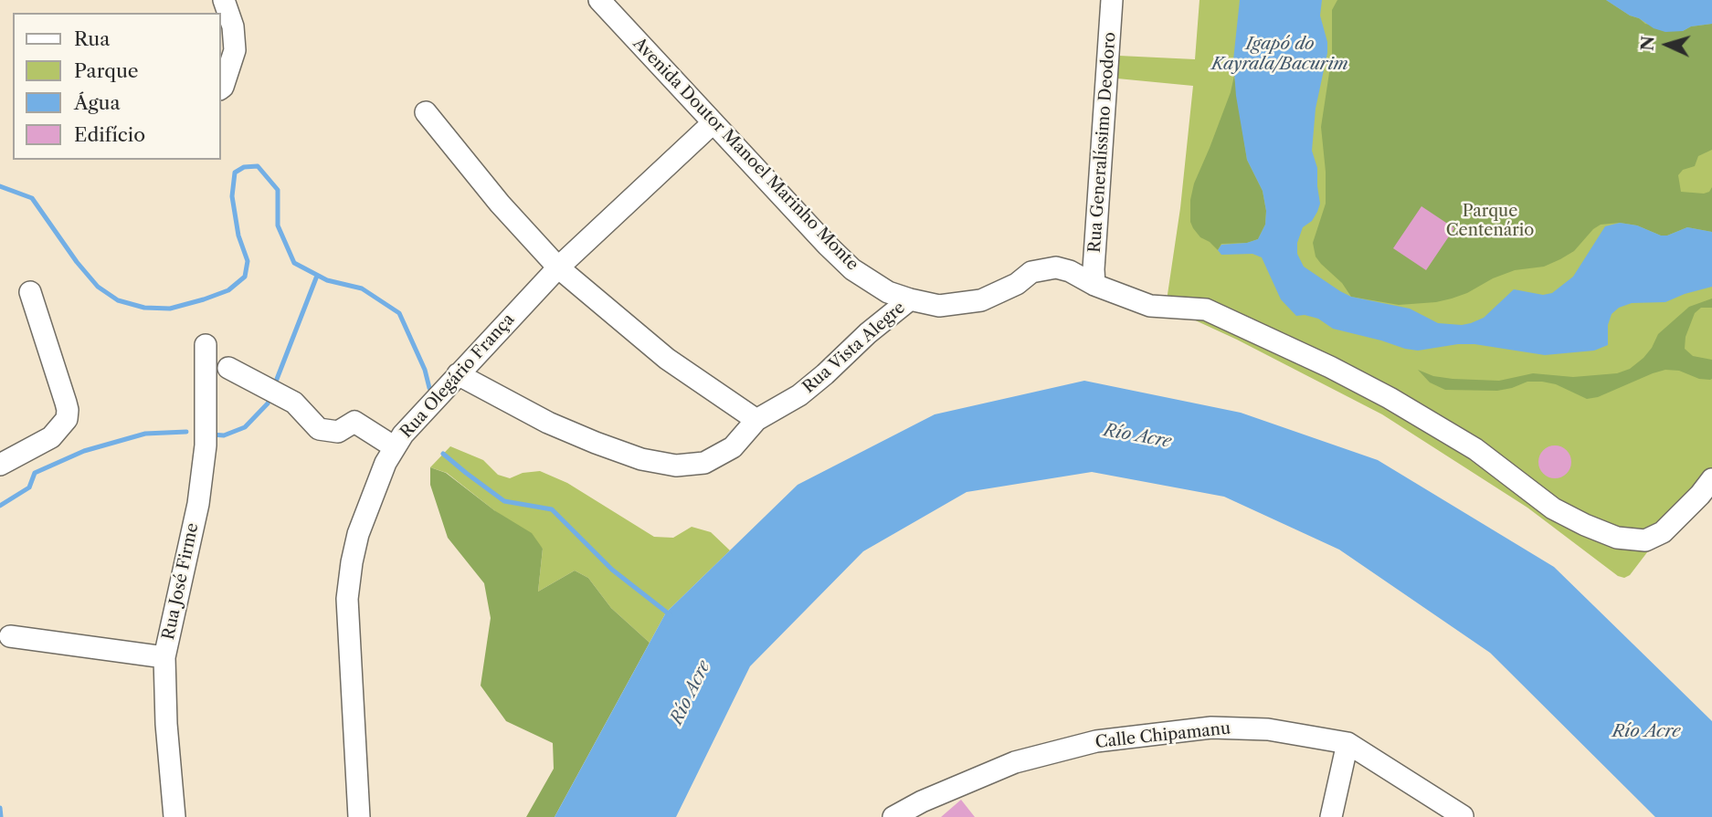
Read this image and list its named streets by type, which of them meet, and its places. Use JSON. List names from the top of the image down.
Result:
{
  "streets": {
    "street": [
      "Rua Generalíssimo Deodoro",
      "Avenida Doutor Manoel Marinho Monte",
      "Rua Vista Alegre",
      "Rua Olegário França",
      "Rua José Firme",
      "Calle Chipamanu"
    ]
  },
  "crossings": [
    ["Rua Generalíssimo Deodoro", "Avenida Doutor Manoel Marinho Monte"],
    ["Avenida Doutor Manoel Marinho Monte", "Rua Vista Alegre"],
    ["Avenida Doutor Manoel Marinho Monte", "Rua Olegário França"],
    ["Rua Vista Alegre", "Rua Olegário França"]
  ],
  "water": ["Igapó do Kayrala/Bacurim", "Río Acre"],
  "parks": ["Parque Centenário"],
  "legend": [
    "Rua",
    "Parque",
    "Água",
    "Edifício"
  ],
  "north": "left"
}
